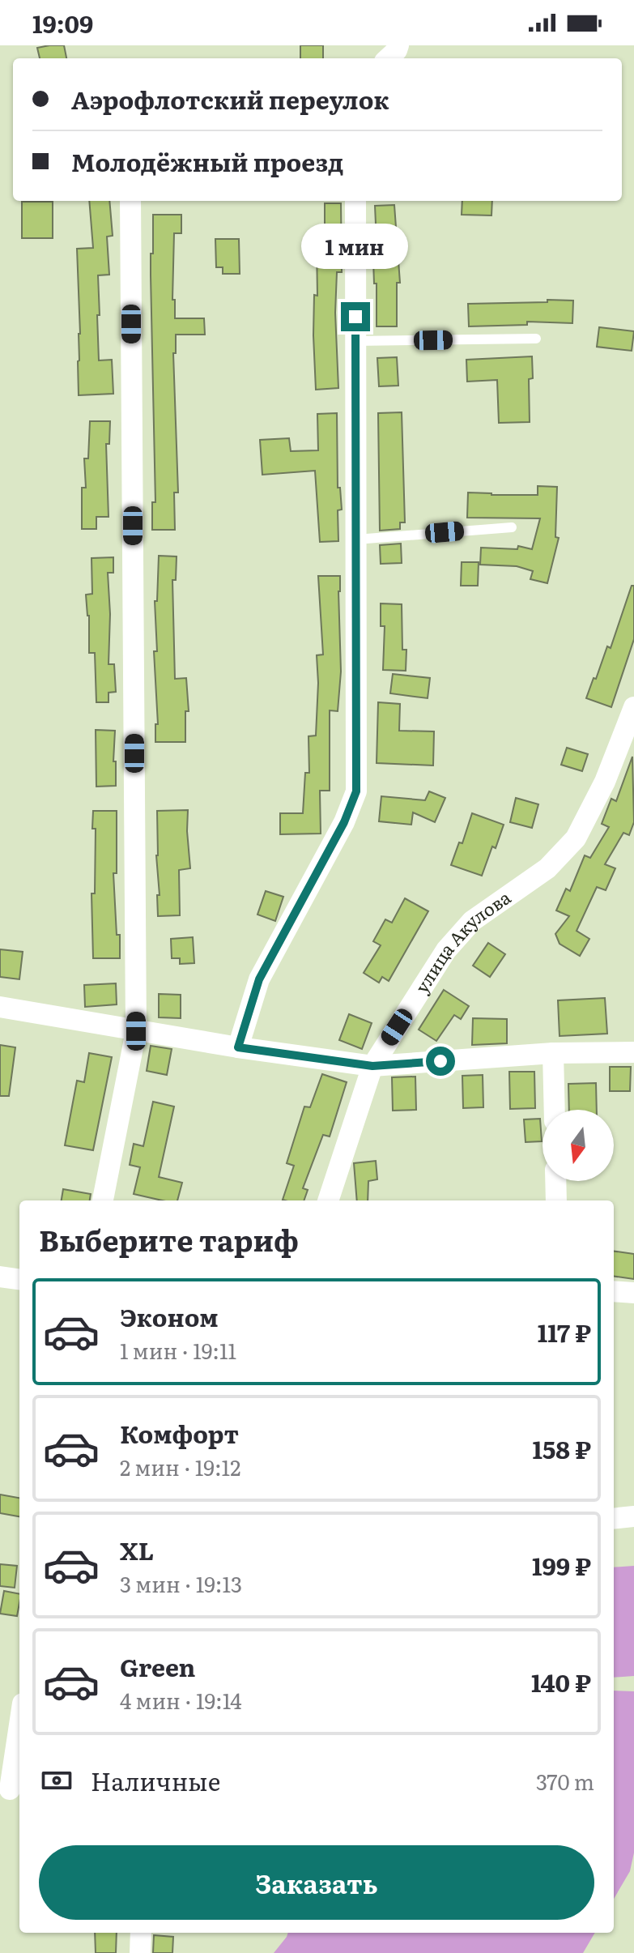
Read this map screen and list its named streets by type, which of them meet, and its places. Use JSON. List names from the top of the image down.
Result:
{
  "streets": {
    "street": ["улица Акулова"]
  },
  "north": "bottom",
  "page": {
    "status": "19:09",
    "banner": ["Аэрофлотский переулок", "Молодёжный проезд"],
    "bubble": "1 мин",
    "heading": "Выберите тариф",
    "list": [
      {
        "name": "Эконом",
        "note": "1 мин · 19:11",
        "value": "117 ₽"
      },
      {
        "name": "Комфорт",
        "note": "2 мин · 19:12",
        "value": "158 ₽"
      },
      {
        "name": "XL",
        "note": "3 мин · 19:13",
        "value": "199 ₽"
      },
      {
        "name": "Green",
        "note": "4 мин · 19:14",
        "value": "140 ₽"
      }
    ],
    "pay": ["Наличные", "370 m"],
    "buttons": "Заказать"
  }
}
